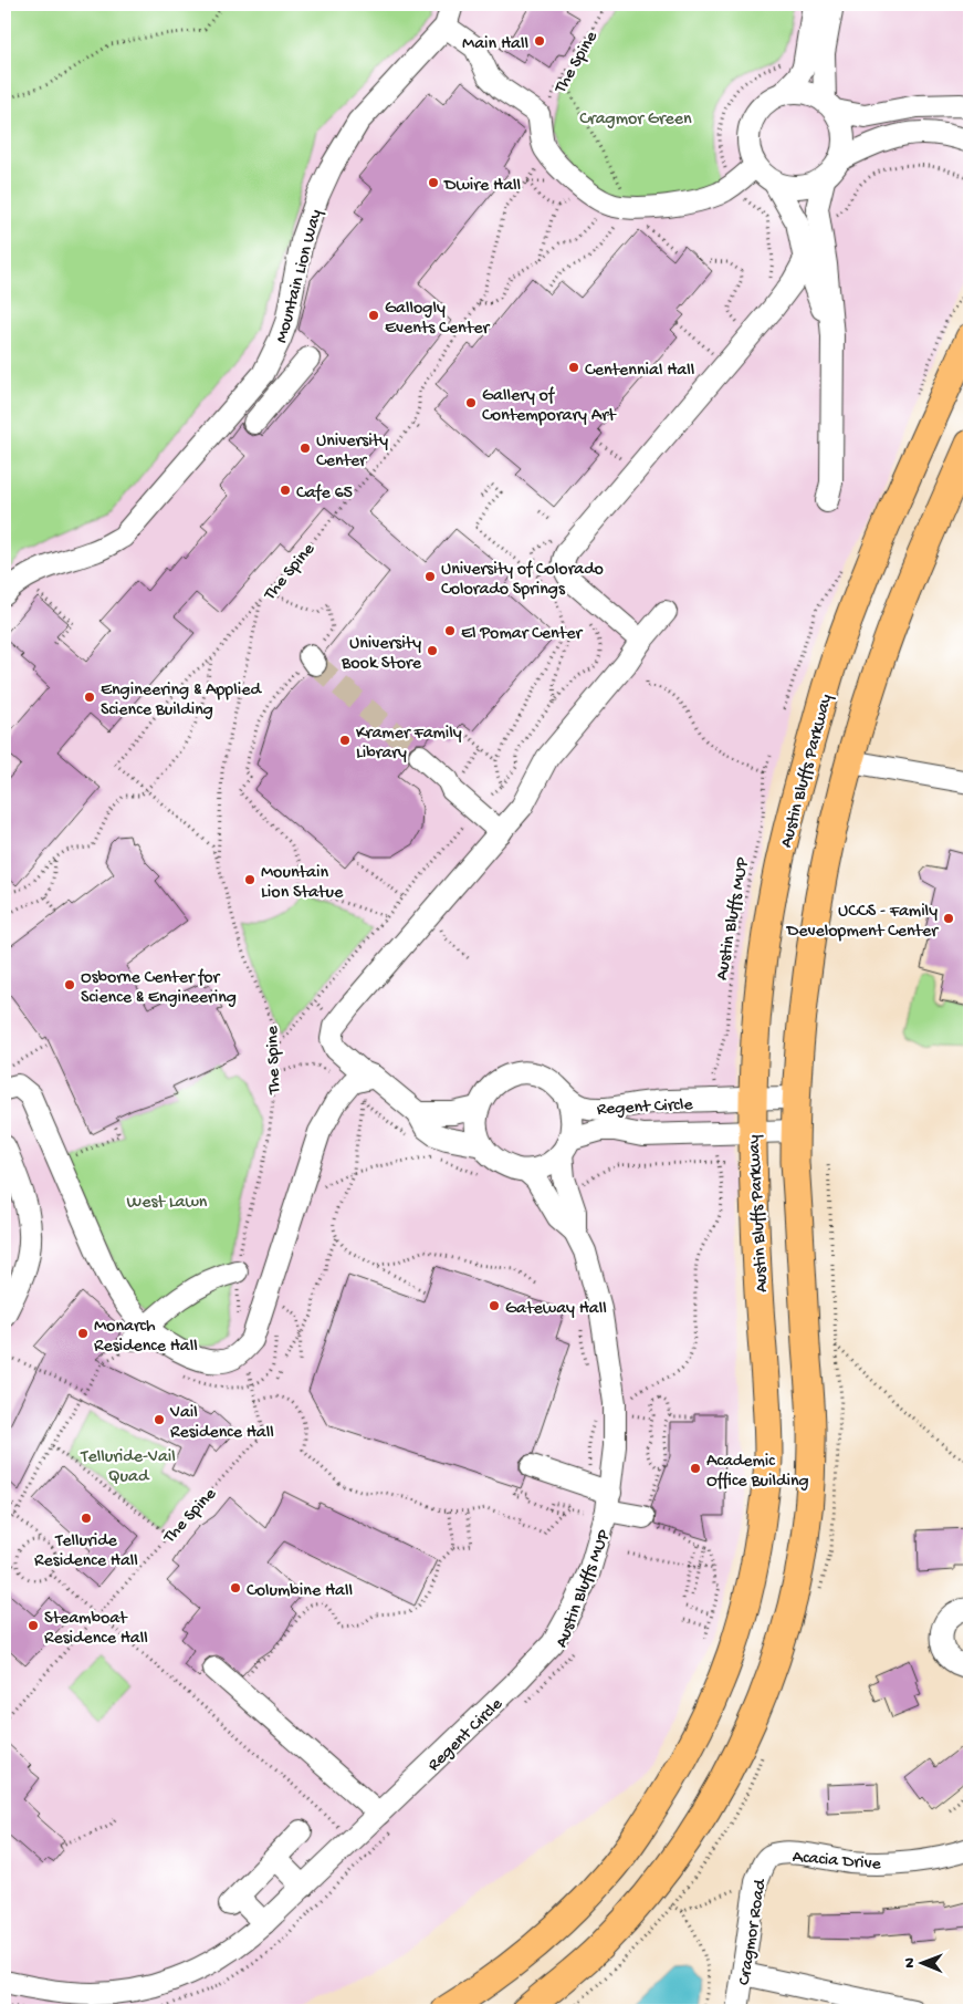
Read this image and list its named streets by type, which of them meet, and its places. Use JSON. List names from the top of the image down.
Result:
{
  "streets": {
    "main road": ["Austin Bluffs Parkway"],
    "street": [
      "Mountain Lion Way",
      "Regent Circle",
      "Acacia Drive",
      "Cragmor Road"
    ],
    "path": ["The Spine", "Austin Bluffs MUP"]
  },
  "crossings": [
    ["Austin Bluffs Parkway", "Regent Circle"],
    ["Acacia Drive", "Cragmor Road"]
  ],
  "parks": ["Cragmor Green", "West Lawn", "Telluride-Vail Quad"],
  "places": [
    "Main Hall",
    "Dwire Hall",
    "Gallogly Events Center",
    "Centennial Hall",
    "Gallery of Contemporary Art",
    "University Center",
    "Cafe 65",
    "University of Colorado Colorado Springs",
    "El Pomar Center",
    "University Book Store",
    "Engineering & Applied Science Building",
    "Kramer Family Library",
    "Mountain Lion Statue",
    "UCCS - Family Development Center",
    "Osborne Center for Science & Engineering",
    "Gateway Hall",
    "Monarch Residence Hall",
    "Vail Residence Hall",
    "Academic Office Building",
    "Telluride Residence Hall",
    "Columbine Hall",
    "Steamboat Residence Hall"
  ],
  "north": "left"
}
